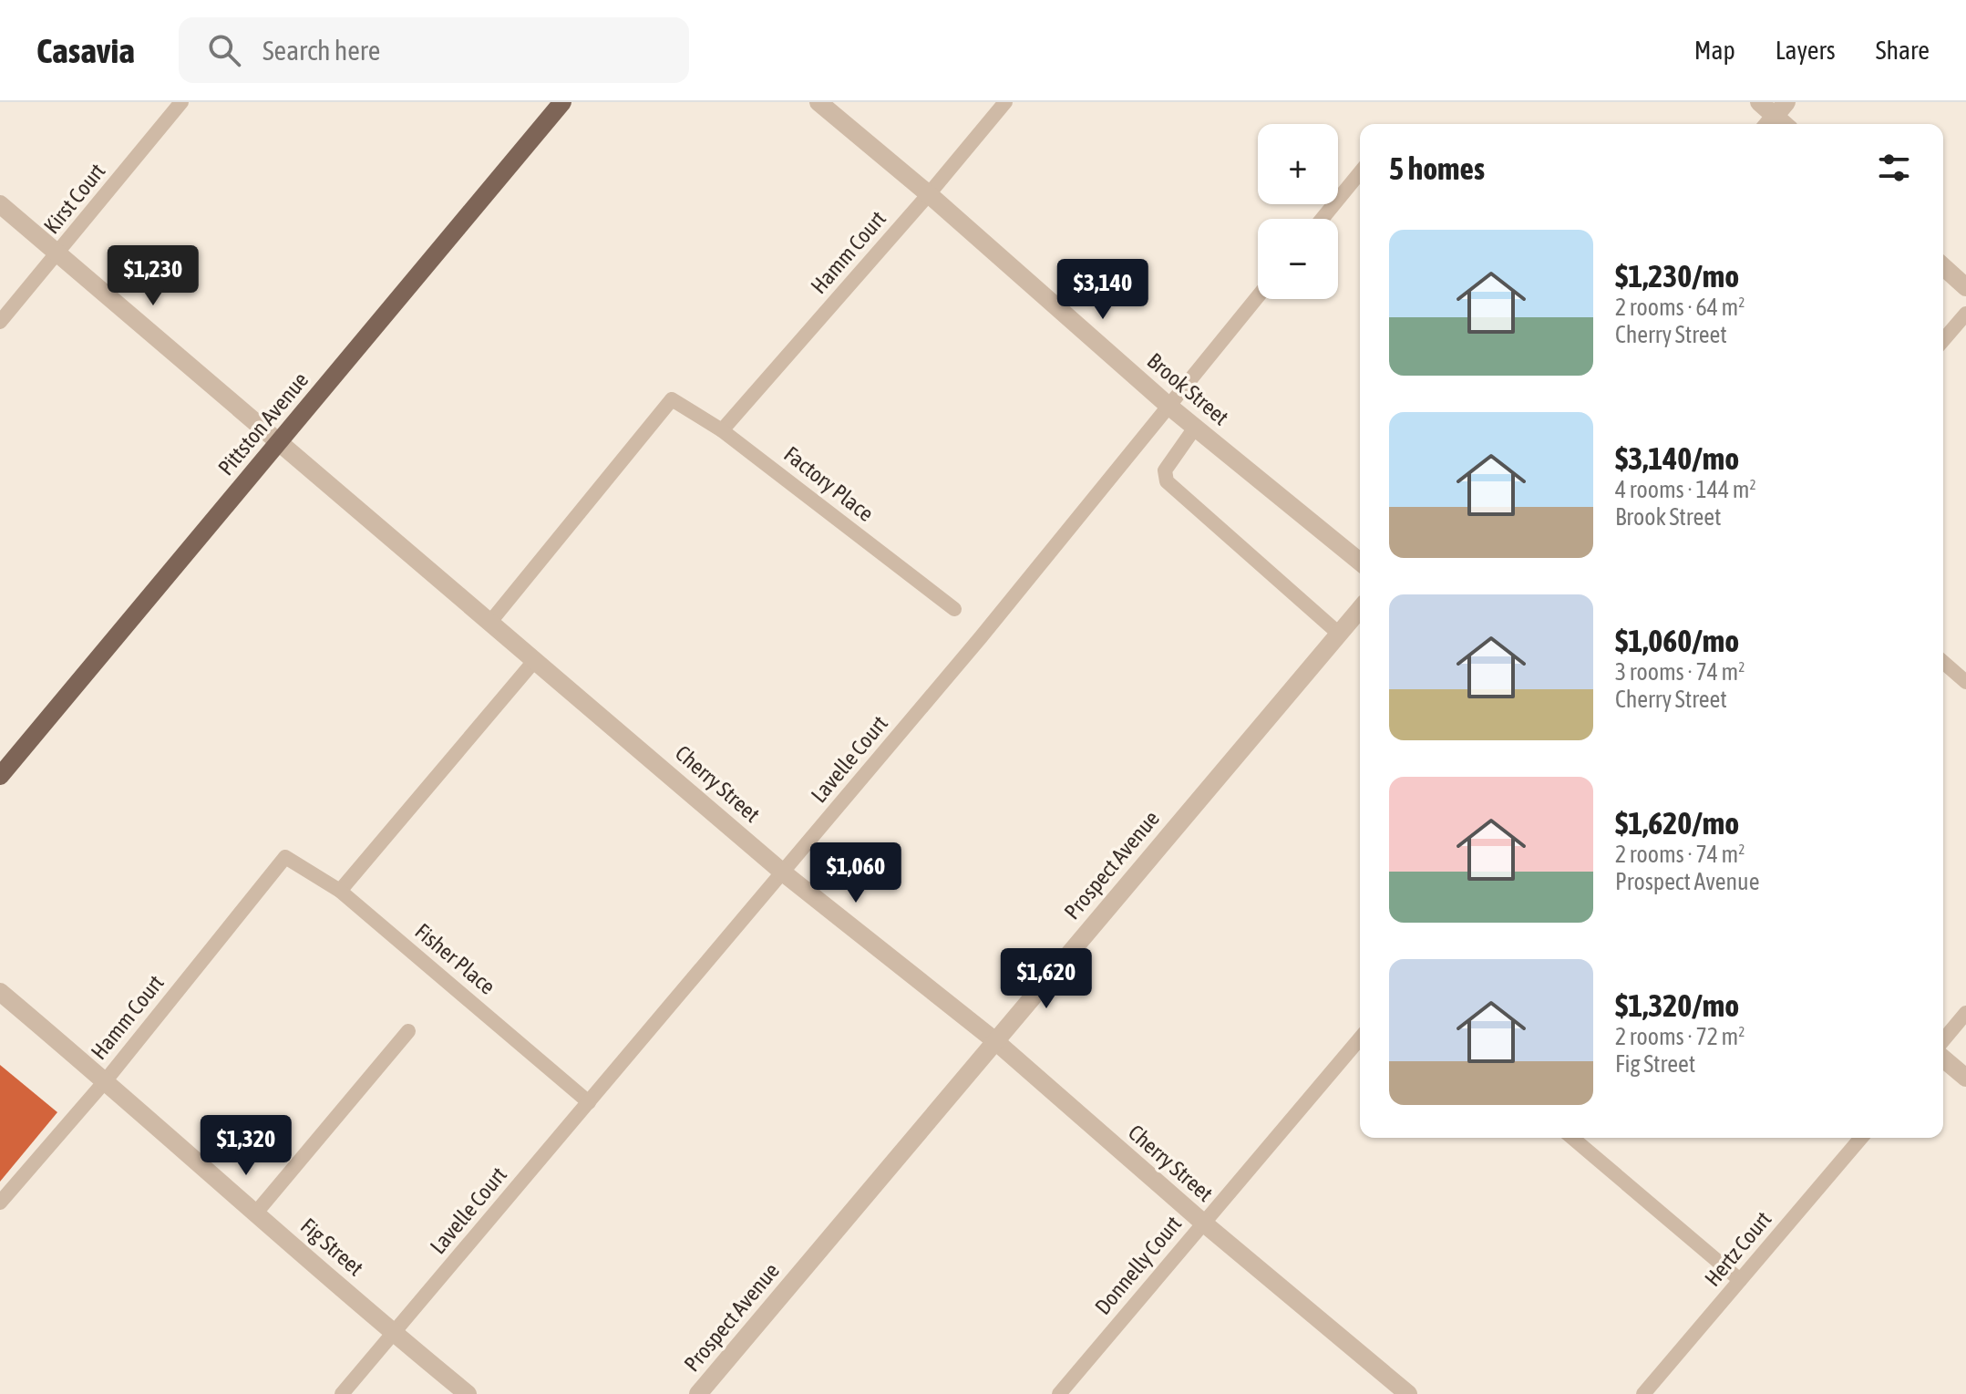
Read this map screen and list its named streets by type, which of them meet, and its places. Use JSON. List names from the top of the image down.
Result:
{
  "streets": {
    "main road": ["Pittston Avenue"],
    "street": [
      "Brook Street",
      "Cherry Street",
      "Prospect Avenue",
      "Fig Street"
    ],
    "lane": [
      "Kirst Court",
      "Hamm Court",
      "Factory Place",
      "Lavelle Court",
      "Fisher Place",
      "Hertz Court",
      "Donnelly Court"
    ]
  },
  "crossings": [
    ["Kirst Court", "Cherry Street"],
    ["Hamm Court", "Brook Street"],
    ["Hamm Court", "Factory Place"],
    ["Hamm Court", "Fisher Place"],
    ["Hamm Court", "Fig Street"],
    ["Brook Street", "Lavelle Court"],
    ["Pittston Avenue", "Cherry Street"],
    ["Factory Place", "Cherry Street"],
    ["Lavelle Court", "Cherry Street"],
    ["Lavelle Court", "Fisher Place"],
    ["Lavelle Court", "Fig Street"],
    ["Cherry Street", "Prospect Avenue"],
    ["Cherry Street", "Donnelly Court"]
  ],
  "page": {
    "header": "Casavia",
    "search": "Search here",
    "nav": ["Map", "Layers", "Share"],
    "map_buttons": ["+", "−"],
    "heading": "5 homes",
    "list": [
      {
        "name": "$1,230/mo",
        "note": "2 rooms · 64 m² · Cherry Street"
      },
      {
        "name": "$3,140/mo",
        "note": "4 rooms · 144 m² · Brook Street"
      },
      {
        "name": "$1,060/mo",
        "note": "3 rooms · 74 m² · Cherry Street"
      },
      {
        "name": "$1,620/mo",
        "note": "2 rooms · 74 m² · Prospect Avenue"
      },
      {
        "name": "$1,320/mo",
        "note": "2 rooms · 72 m² · Fig Street"
      }
    ],
    "price": [
      "$1,230",
      "$3,140",
      "$1,060",
      "$1,620",
      "$1,320"
    ]
  }
}
